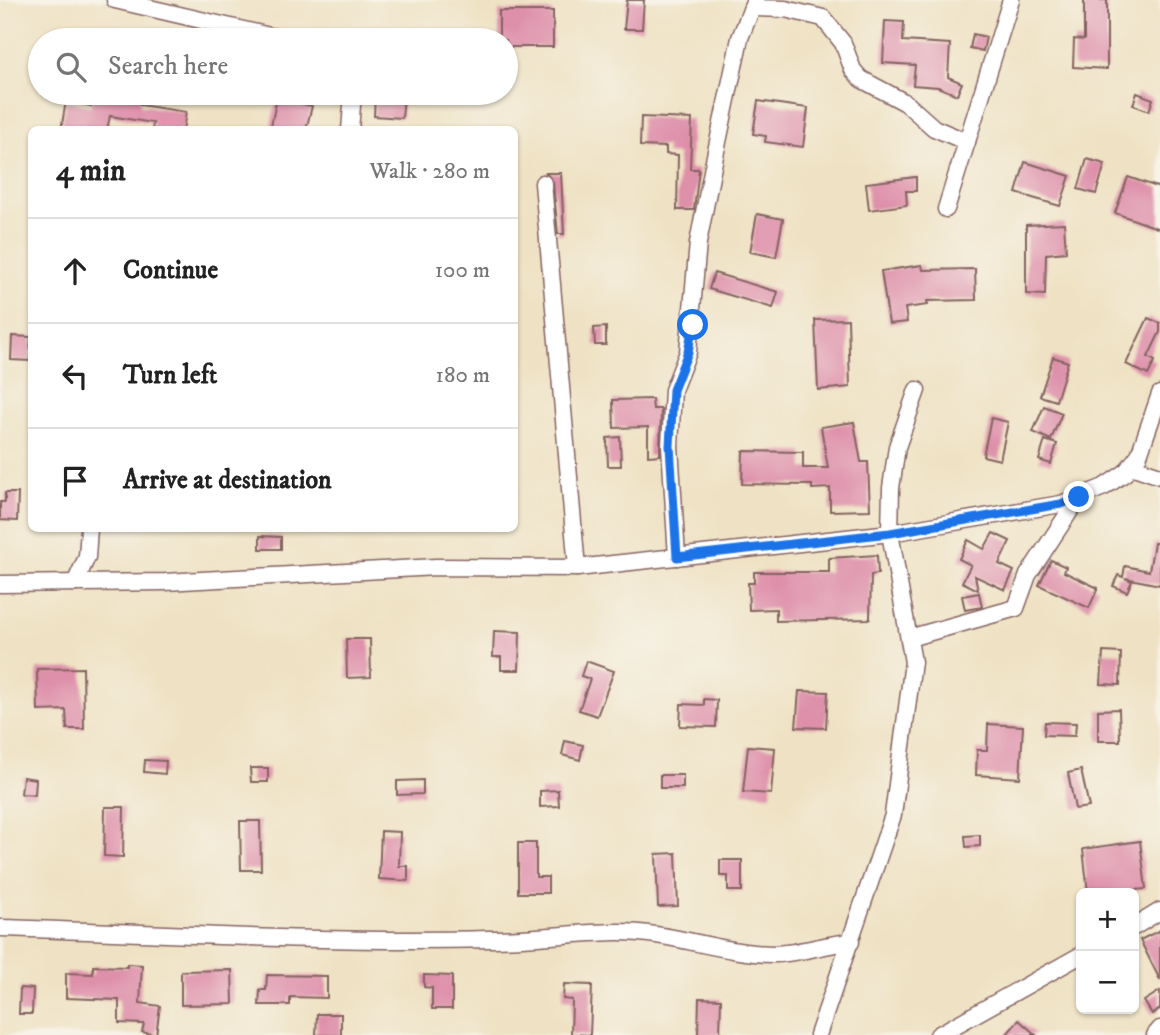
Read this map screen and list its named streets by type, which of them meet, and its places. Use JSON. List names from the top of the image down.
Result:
{
  "page": {
    "search": "Search here",
    "heading": ["4 min", "Walk · 280 m"],
    "list": [
      ["Continue", "100 m"],
      ["Turn left", "180 m"],
      "Arrive at destination"
    ],
    "map_buttons": ["+", "−"]
  }
}
